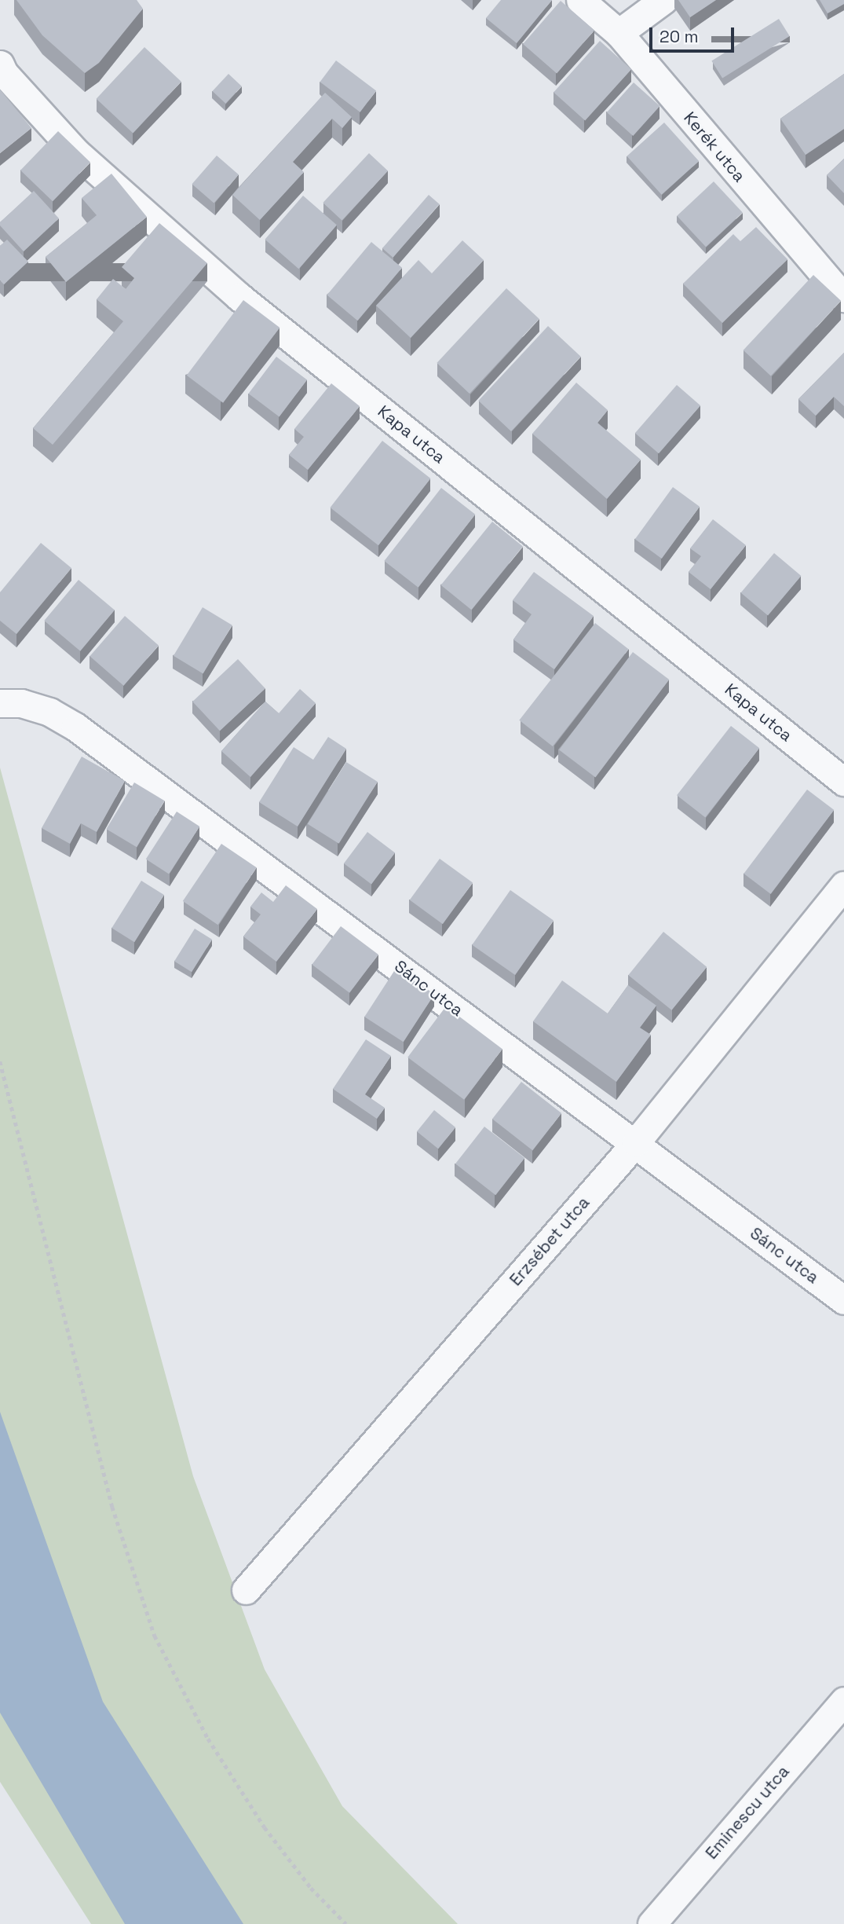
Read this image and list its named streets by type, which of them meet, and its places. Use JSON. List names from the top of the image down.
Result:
{
  "streets": {
    "street": [
      "Kerék utca",
      "Kapa utca",
      "Sánc utca",
      "Erzsébet utca",
      "Eminescu utca"
    ]
  },
  "crossings": [
    ["Sánc utca", "Erzsébet utca"]
  ],
  "scale_bar": "20 m"
}
